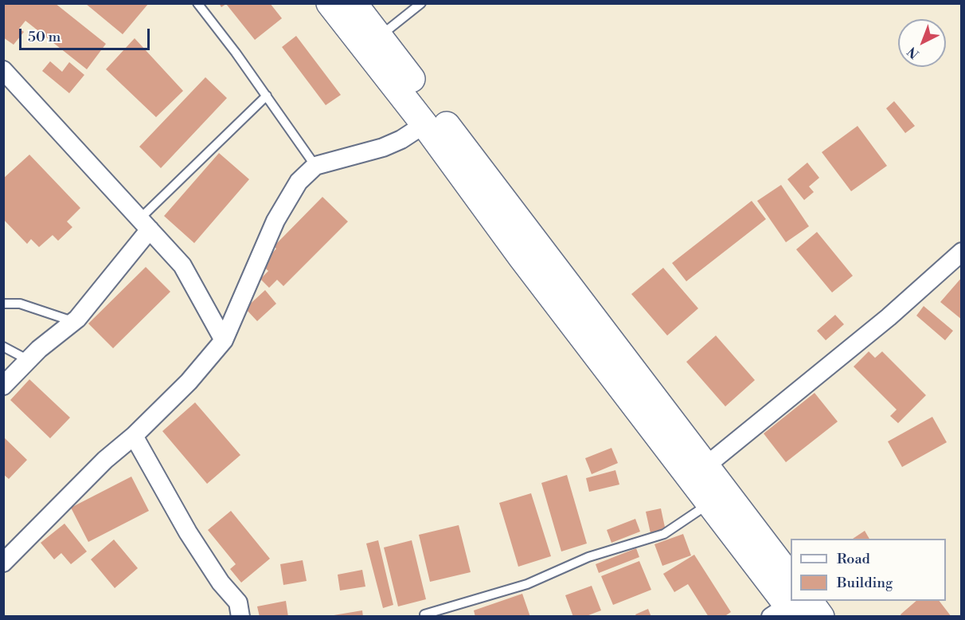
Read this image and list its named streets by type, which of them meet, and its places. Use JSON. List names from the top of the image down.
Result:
{
  "legend": ["Road", "Building"],
  "scale_bar": "50 m",
  "north": "bottom left"
}
